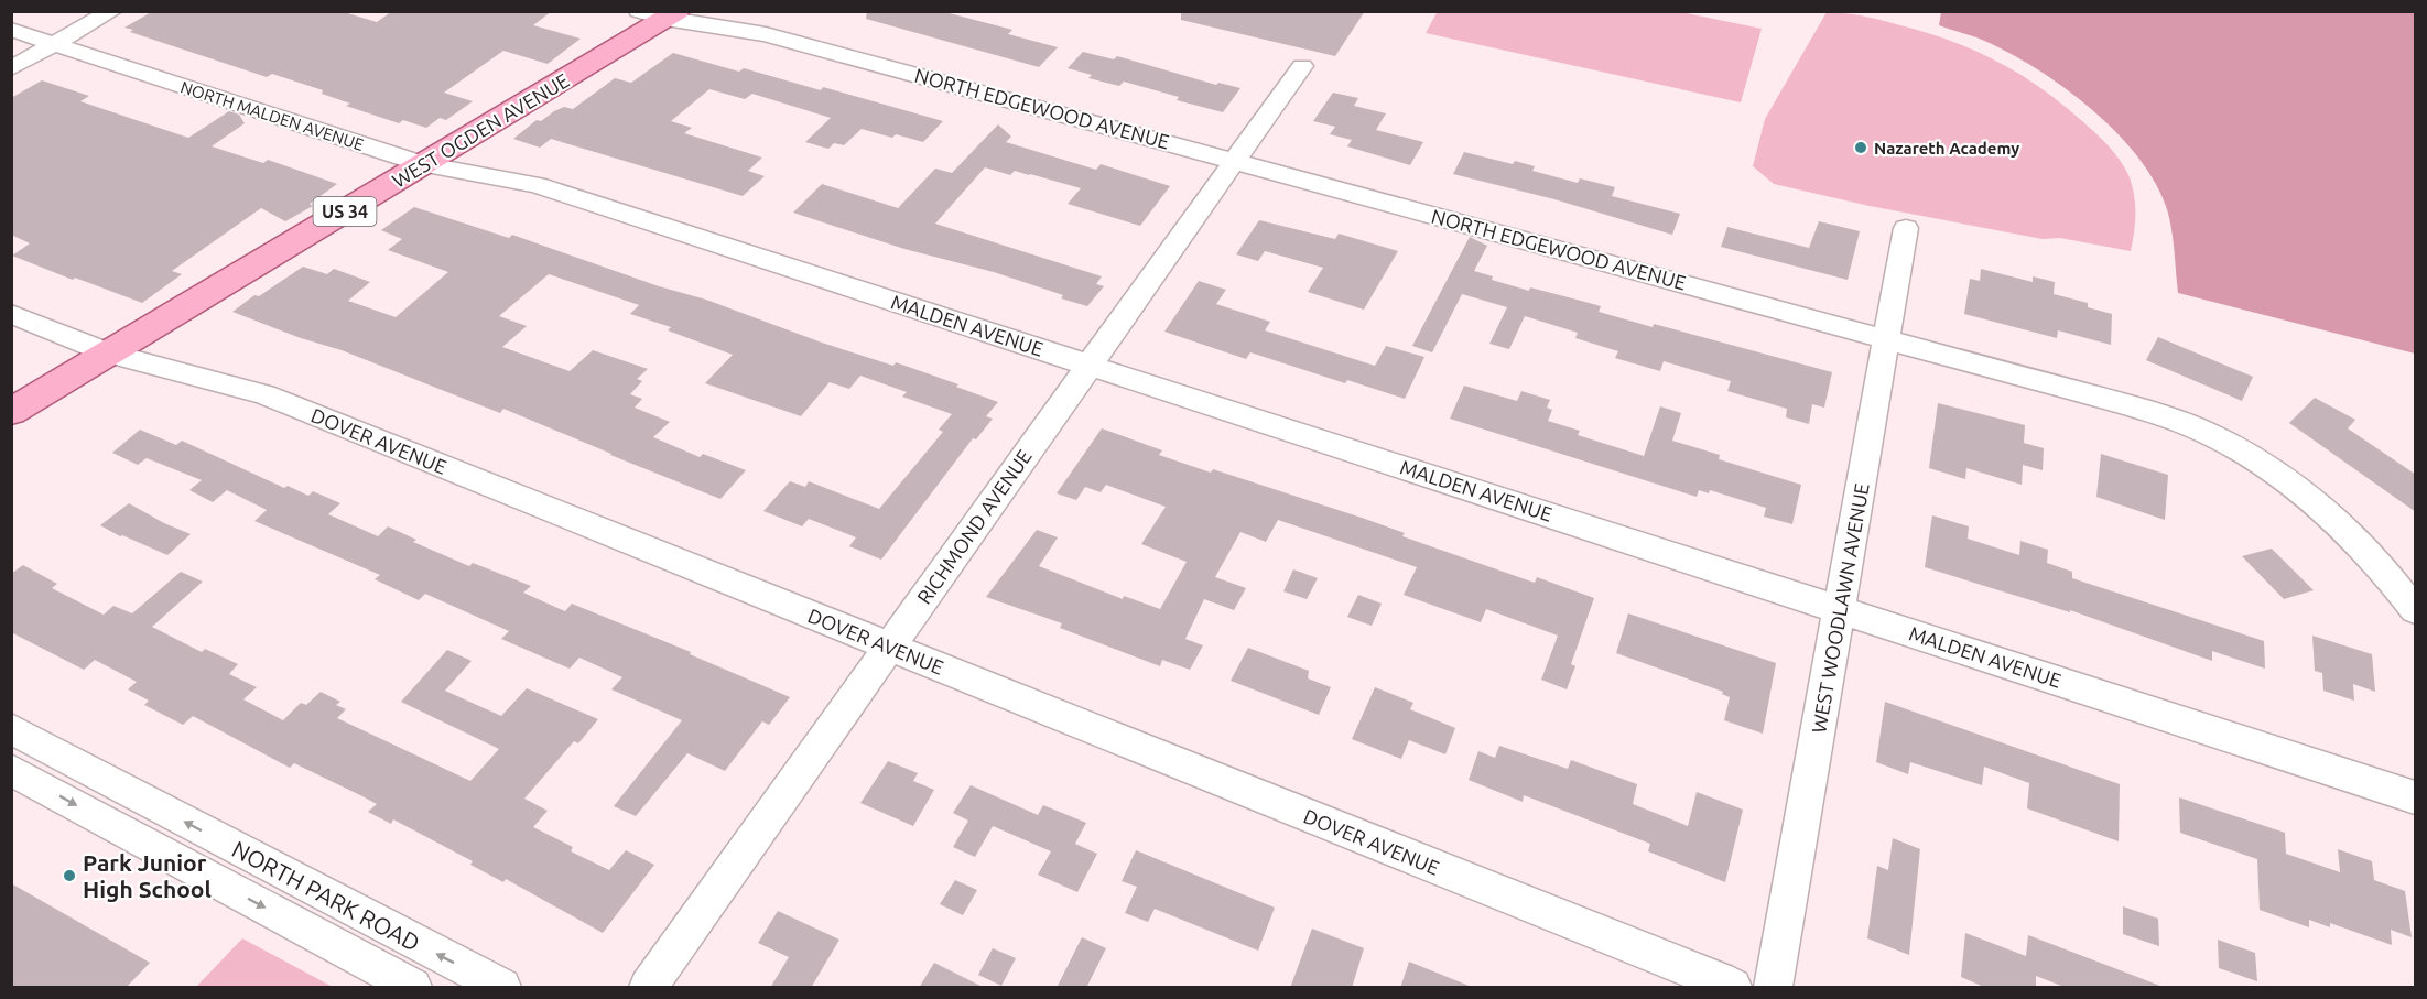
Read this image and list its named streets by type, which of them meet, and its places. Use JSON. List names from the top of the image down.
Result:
{
  "streets": {
    "main road": ["WEST OGDEN AVENUE", "US 34"],
    "street": [
      "NORTH EDGEWOOD AVENUE",
      "NORTH MALDEN AVENUE",
      "MALDEN AVENUE",
      "DOVER AVENUE",
      "RICHMOND AVENUE",
      "WEST WOODLAWN AVENUE",
      "NORTH PARK ROAD"
    ]
  },
  "crossings": [
    ["NORTH EDGEWOOD AVENUE", "WEST OGDEN AVENUE"],
    ["NORTH EDGEWOOD AVENUE", "RICHMOND AVENUE"],
    ["NORTH EDGEWOOD AVENUE", "WEST WOODLAWN AVENUE"],
    ["NORTH MALDEN AVENUE", "WEST OGDEN AVENUE"],
    ["NORTH MALDEN AVENUE", "MALDEN AVENUE"],
    ["WEST OGDEN AVENUE", "DOVER AVENUE"],
    ["MALDEN AVENUE", "RICHMOND AVENUE"],
    ["MALDEN AVENUE", "WEST WOODLAWN AVENUE"],
    ["DOVER AVENUE", "RICHMOND AVENUE"]
  ],
  "places": ["Nazareth Academy", "Park Junior High School"]
}
